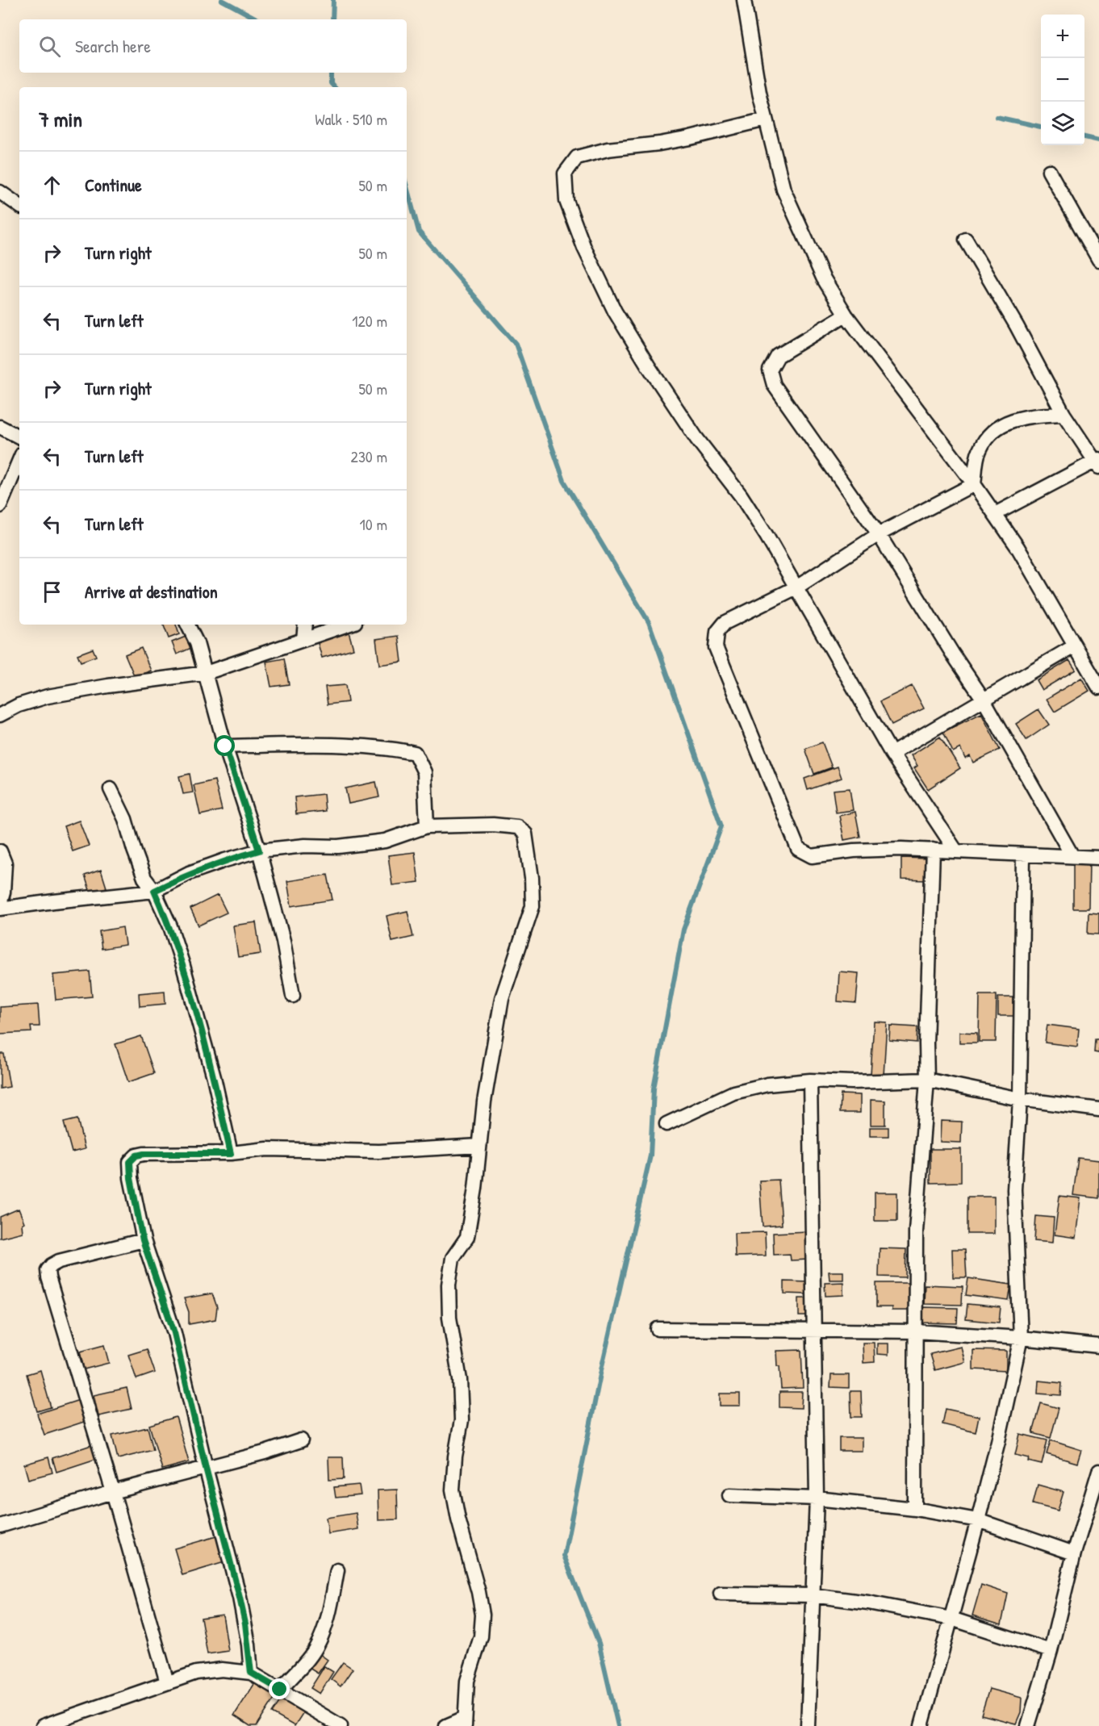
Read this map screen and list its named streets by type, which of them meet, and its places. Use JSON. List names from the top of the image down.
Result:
{
  "page": {
    "map_buttons": ["+", "−"],
    "search": "Search here",
    "heading": ["7 min", "Walk · 510 m"],
    "list": [
      ["Continue", "50 m"],
      ["Turn right", "50 m"],
      ["Turn left", "120 m"],
      ["Turn right", "50 m"],
      ["Turn left", "230 m"],
      ["Turn left", "10 m"],
      "Arrive at destination"
    ]
  }
}
